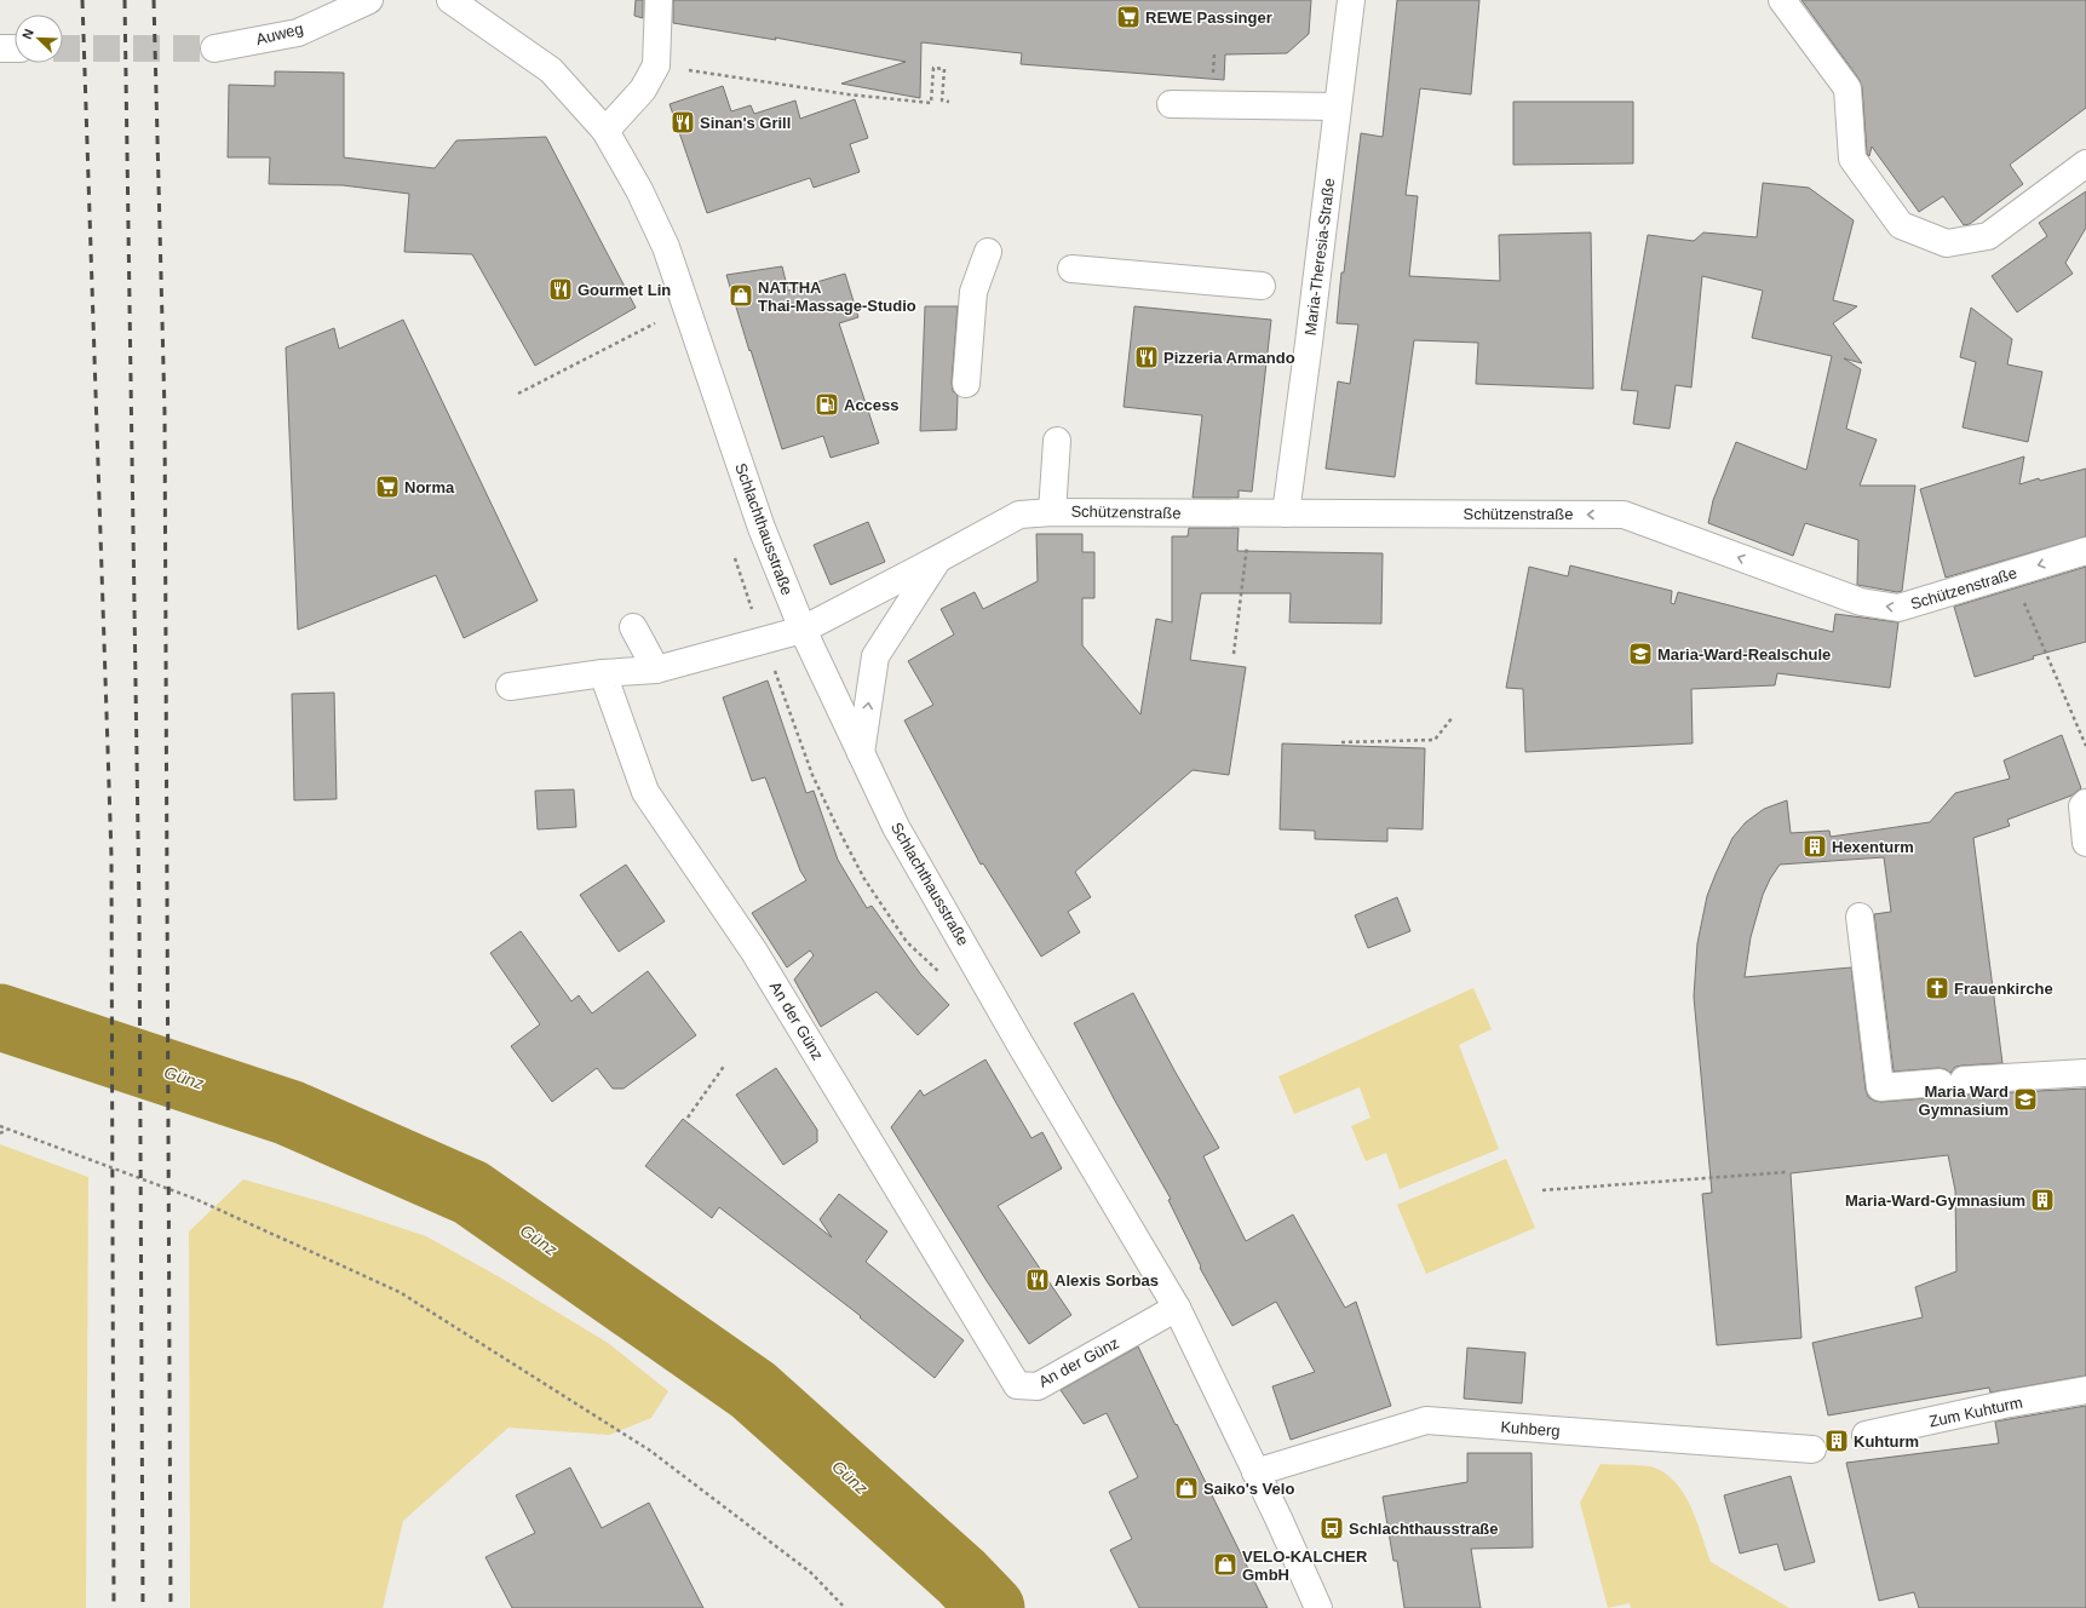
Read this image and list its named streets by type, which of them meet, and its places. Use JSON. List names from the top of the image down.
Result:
{
  "streets": {
    "street": [
      "Auweg",
      "Maria-Theresia-Straße",
      "Schützenstraße",
      "Schlachthausstraße",
      "An der Günz",
      "Zum Kuhturm",
      "Kuhberg"
    ]
  },
  "crossings": [
    ["Maria-Theresia-Straße", "Schützenstraße"],
    ["Schützenstraße", "Schlachthausstraße"],
    ["Schlachthausstraße", "An der Günz"],
    ["Schlachthausstraße", "Kuhberg"]
  ],
  "water": ["Günz"],
  "places": {
    "supermarket": ["REWE Passinger", "Norma"],
    "restaurant": [
      "Sinan's Grill",
      "Gourmet Lin",
      "Pizzeria Armando",
      "Alexis Sorbas"
    ],
    "shop": ["NATTHA Thai-Massage-Studio", "Saiko's Velo", "VELO-KALCHER GmbH"],
    "fuel station": ["Access"],
    "school or university": ["Maria-Ward-Realschule", "Maria Ward Gymnasium"],
    "building": ["Hexenturm", "Maria-Ward-Gymnasium", "Kuhturm"],
    "church": ["Frauenkirche"],
    "bus stop": ["Schlachthausstraße"]
  },
  "north": "top left"
}
